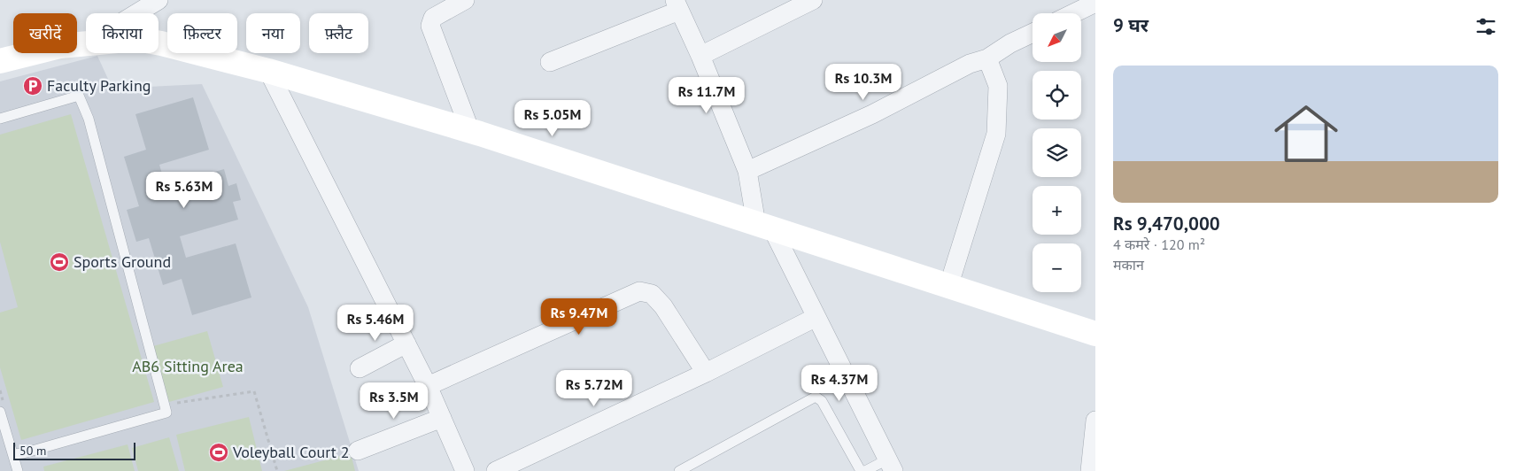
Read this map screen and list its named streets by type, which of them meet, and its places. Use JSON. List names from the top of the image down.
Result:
{
  "parks": ["AB6 Sitting Area"],
  "places": {
    "parking": ["Faculty Parking"],
    "sports": ["Sports Ground", "Voleyball Court 2"]
  },
  "scale_bar": "50 m",
  "north": "bottom left",
  "page": {
    "heading": "9 घर",
    "map_buttons": ["+", "−"],
    "chip": [
      "खरीदें",
      "किराया",
      "फ़िल्टर",
      "नया",
      "फ़्लैट"
    ],
    "list": [
      {
        "name": "Rs 9,470,000",
        "note": "4 कमरे · 120 m² · मकान"
      }
    ],
    "price": [
      "Rs 10.3M",
      "Rs 11.7M",
      "Rs 5.05M",
      "Rs 5.63M",
      "Rs 9.47M",
      "Rs 5.46M",
      "Rs 4.37M",
      "Rs 5.72M",
      "Rs 3.5M"
    ],
    "scale": "50 m"
  }
}
